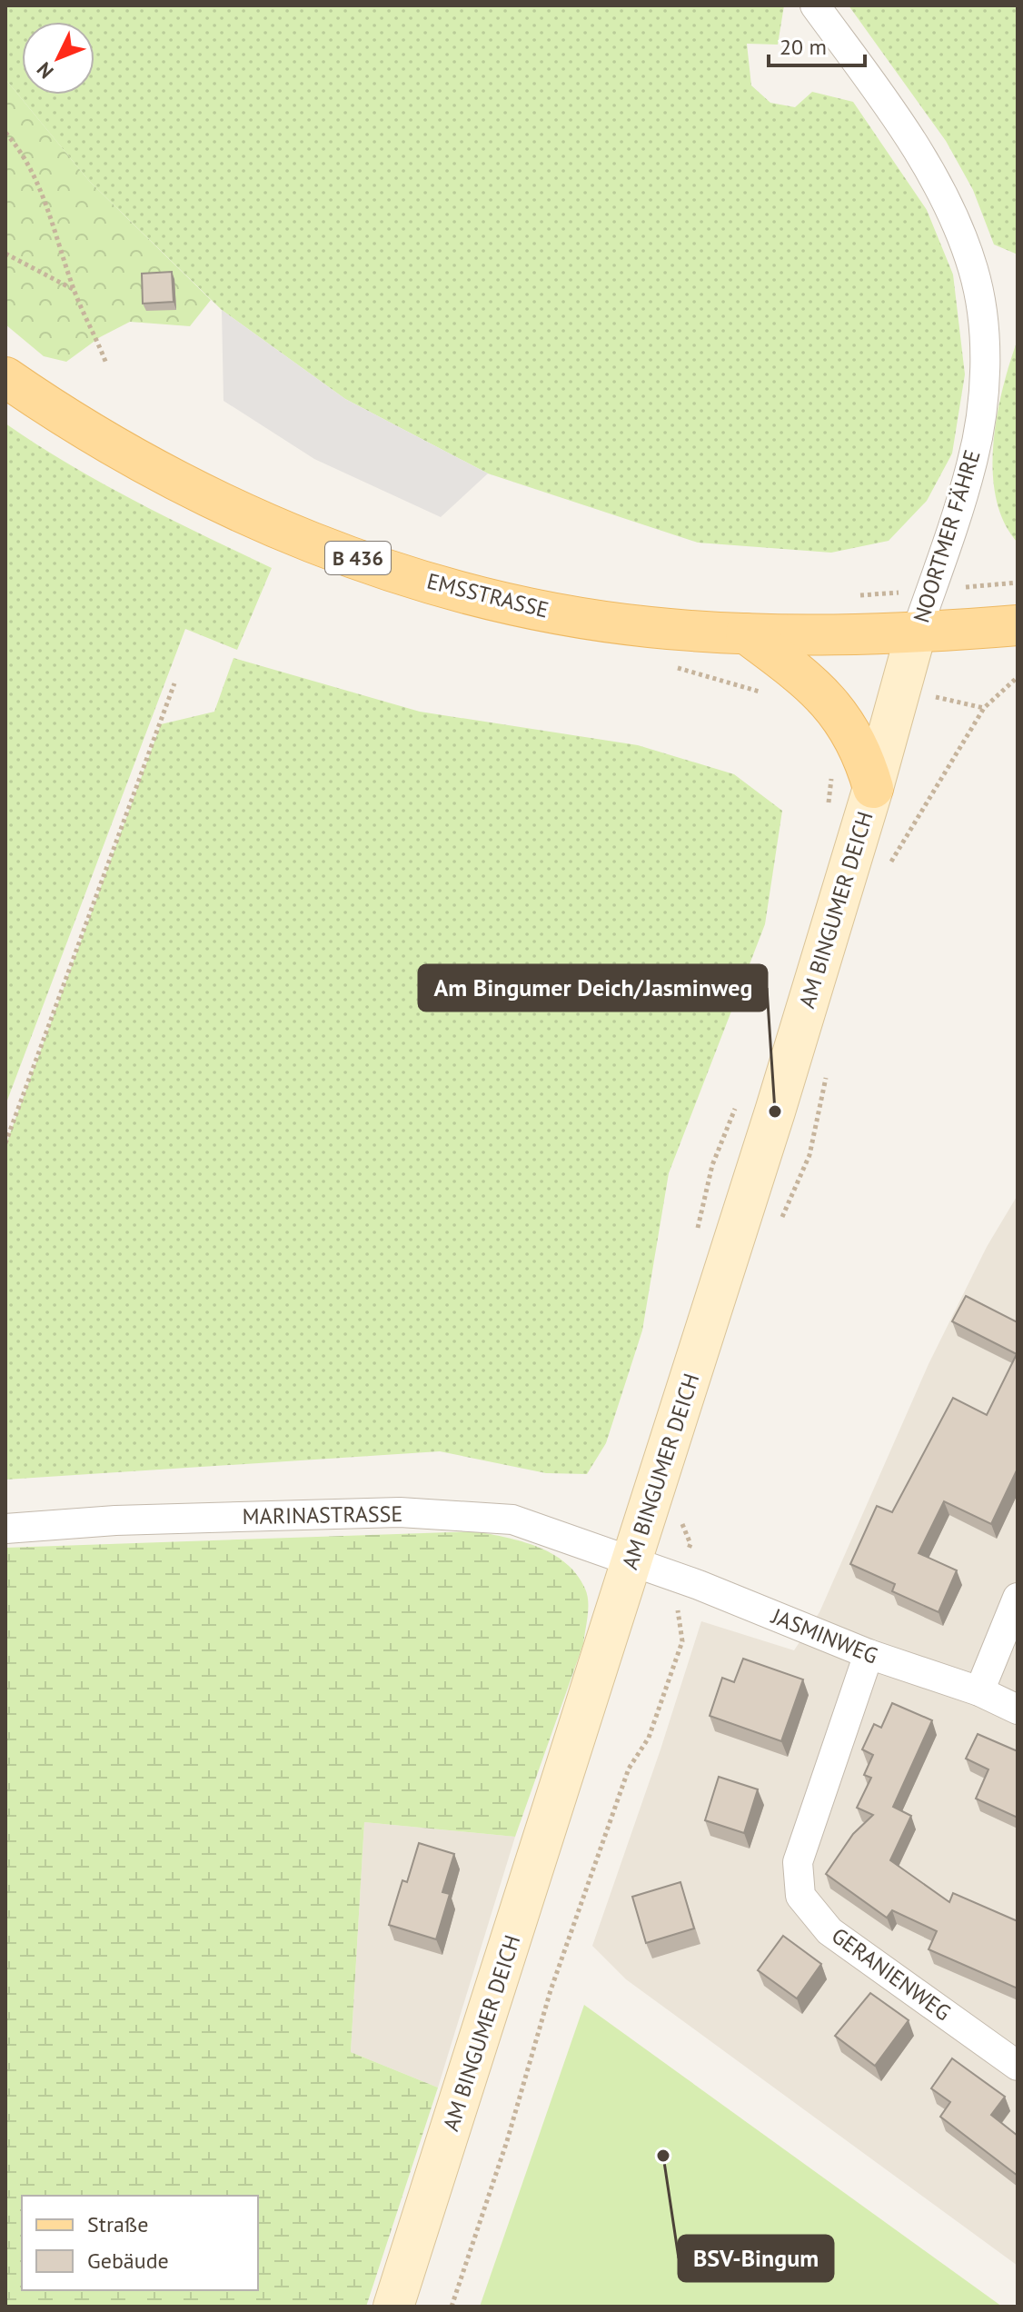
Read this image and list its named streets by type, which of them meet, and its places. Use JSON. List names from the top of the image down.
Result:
{
  "streets": {
    "main road": ["B 436", "EMSSTRASSE", "AM BINGUMER DEICH"],
    "street": [
      "NOORTMER FÄHRE",
      "MARINASTRASSE",
      "JASMINWEG",
      "GERANIENWEG"
    ]
  },
  "crossings": [
    ["NOORTMER FÄHRE", "EMSSTRASSE"],
    ["NOORTMER FÄHRE", "AM BINGUMER DEICH"],
    ["EMSSTRASSE", "AM BINGUMER DEICH"],
    ["AM BINGUMER DEICH", "MARINASTRASSE"],
    ["AM BINGUMER DEICH", "JASMINWEG"],
    ["MARINASTRASSE", "JASMINWEG"],
    ["JASMINWEG", "GERANIENWEG"]
  ],
  "places": ["Am Bingumer Deich/Jasminweg", "BSV-Bingum"],
  "legend": ["Straße", "Gebäude"],
  "scale_bar": "20 m",
  "north": "bottom left"
}
